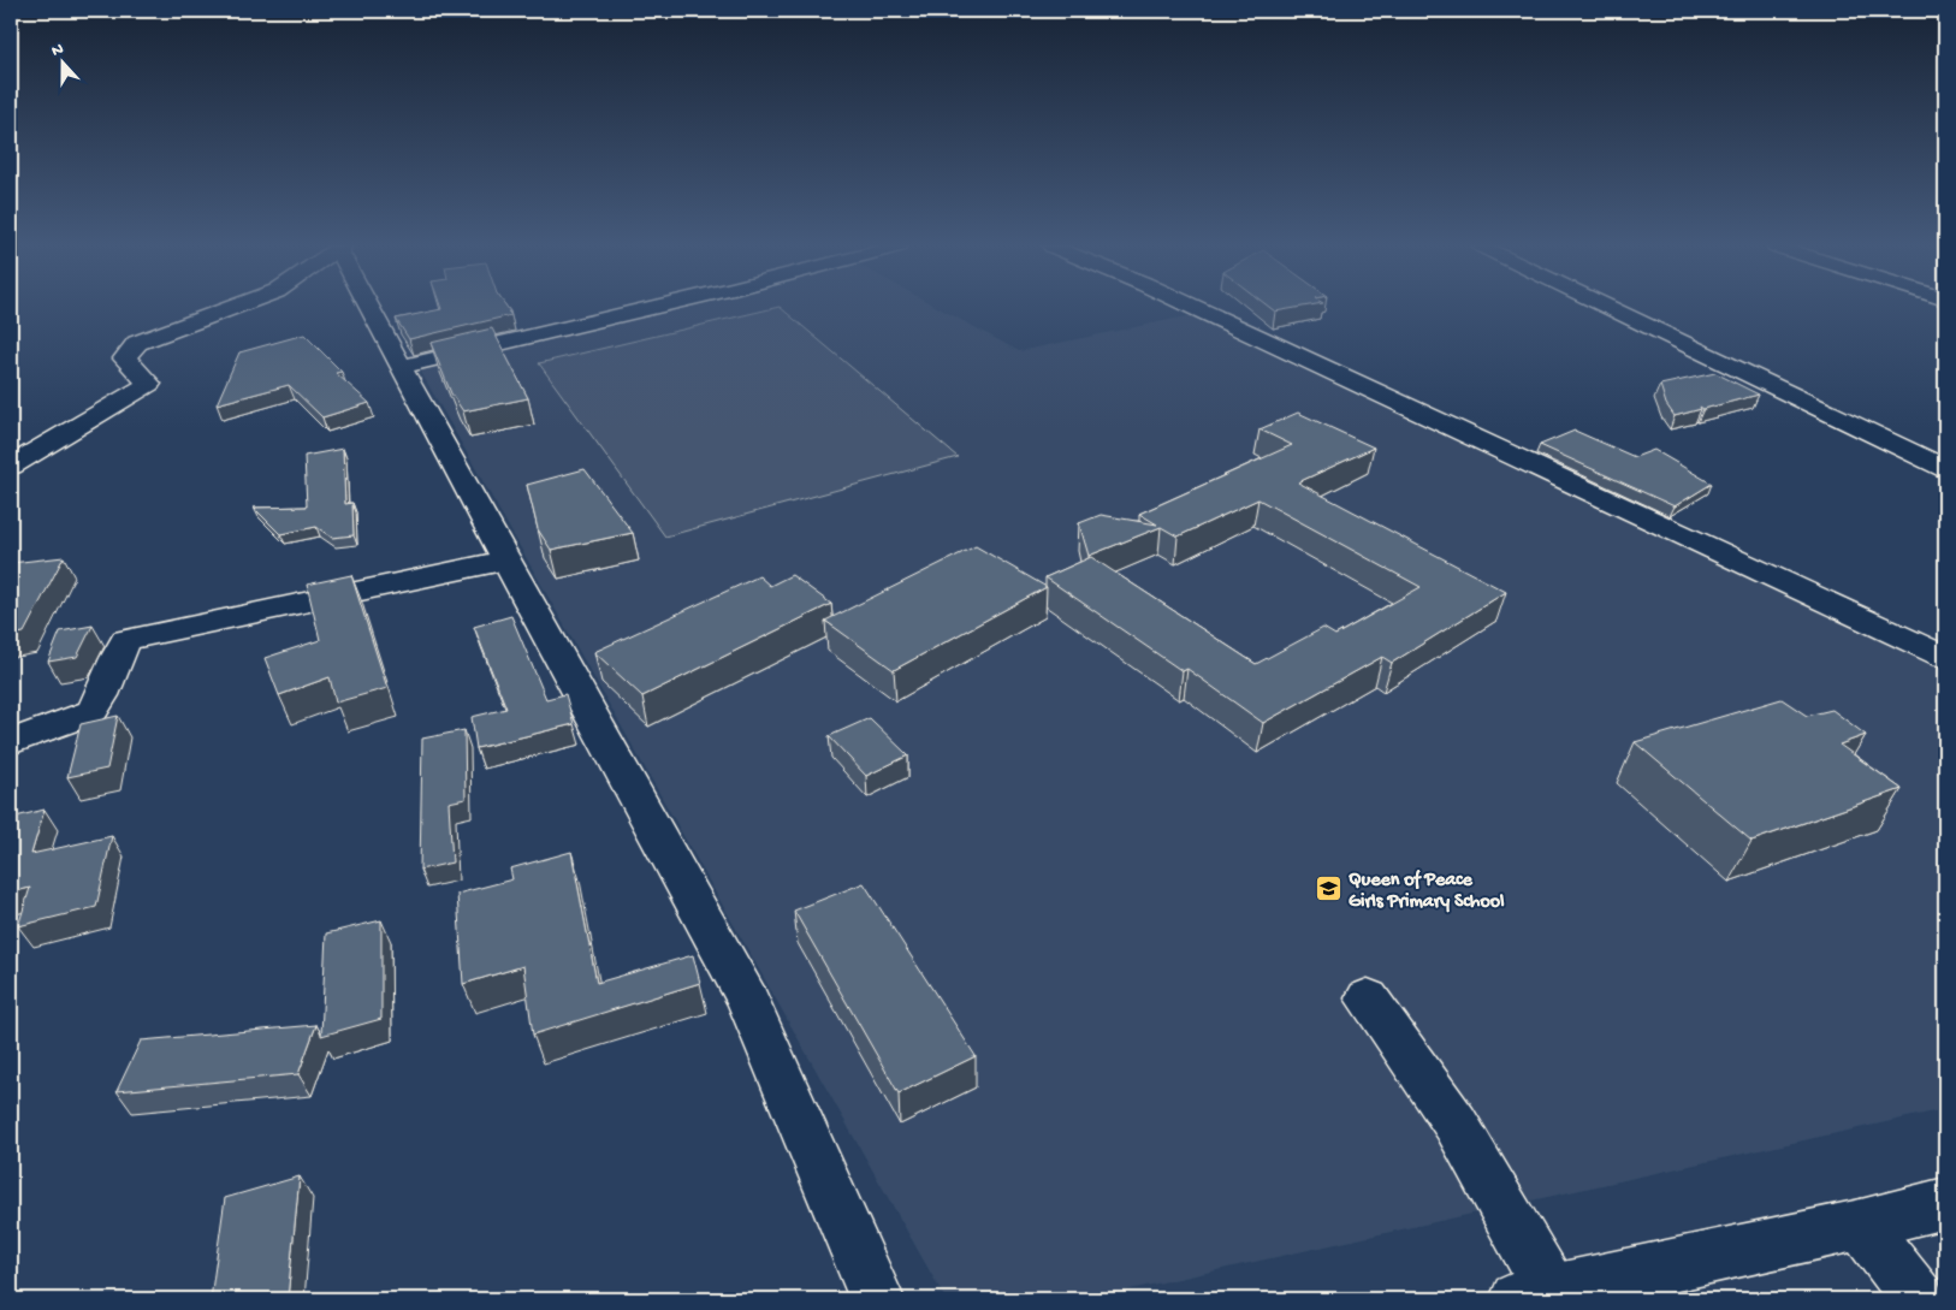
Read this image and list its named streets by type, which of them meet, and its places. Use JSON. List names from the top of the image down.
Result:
{
  "places": {
    "school or university": ["Queen of Peace Girls Primary School"]
  },
  "north": "top"
}
